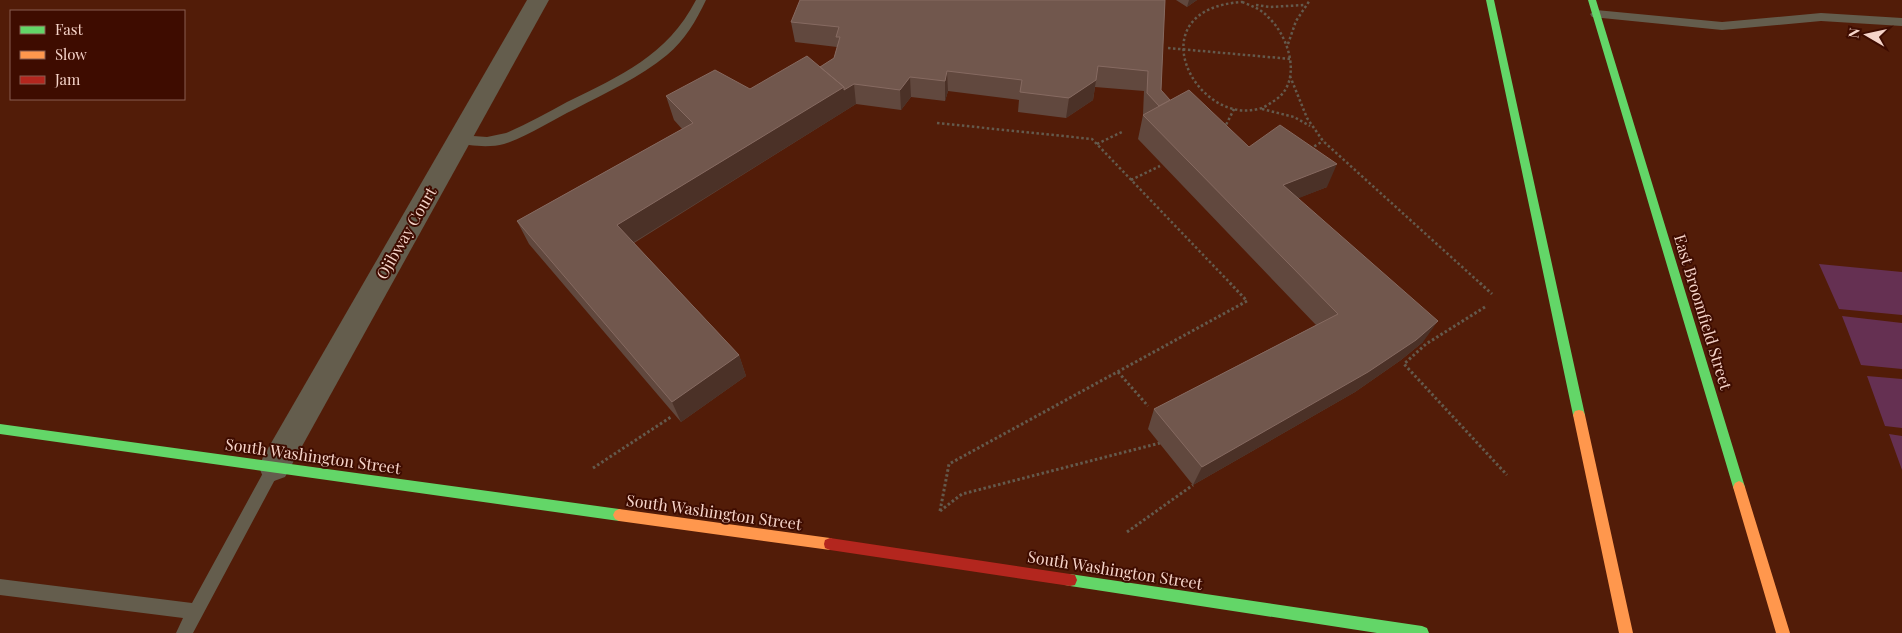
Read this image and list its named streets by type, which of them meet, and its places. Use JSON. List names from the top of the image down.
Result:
{
  "streets": {
    "main road": ["East Broomfield Street", "South Washington Street"],
    "street": ["Ojibway Court"]
  },
  "crossings": [
    ["Ojibway Court", "South Washington Street"]
  ],
  "legend": ["Fast", "Slow", "Jam"],
  "north": "left"
}
